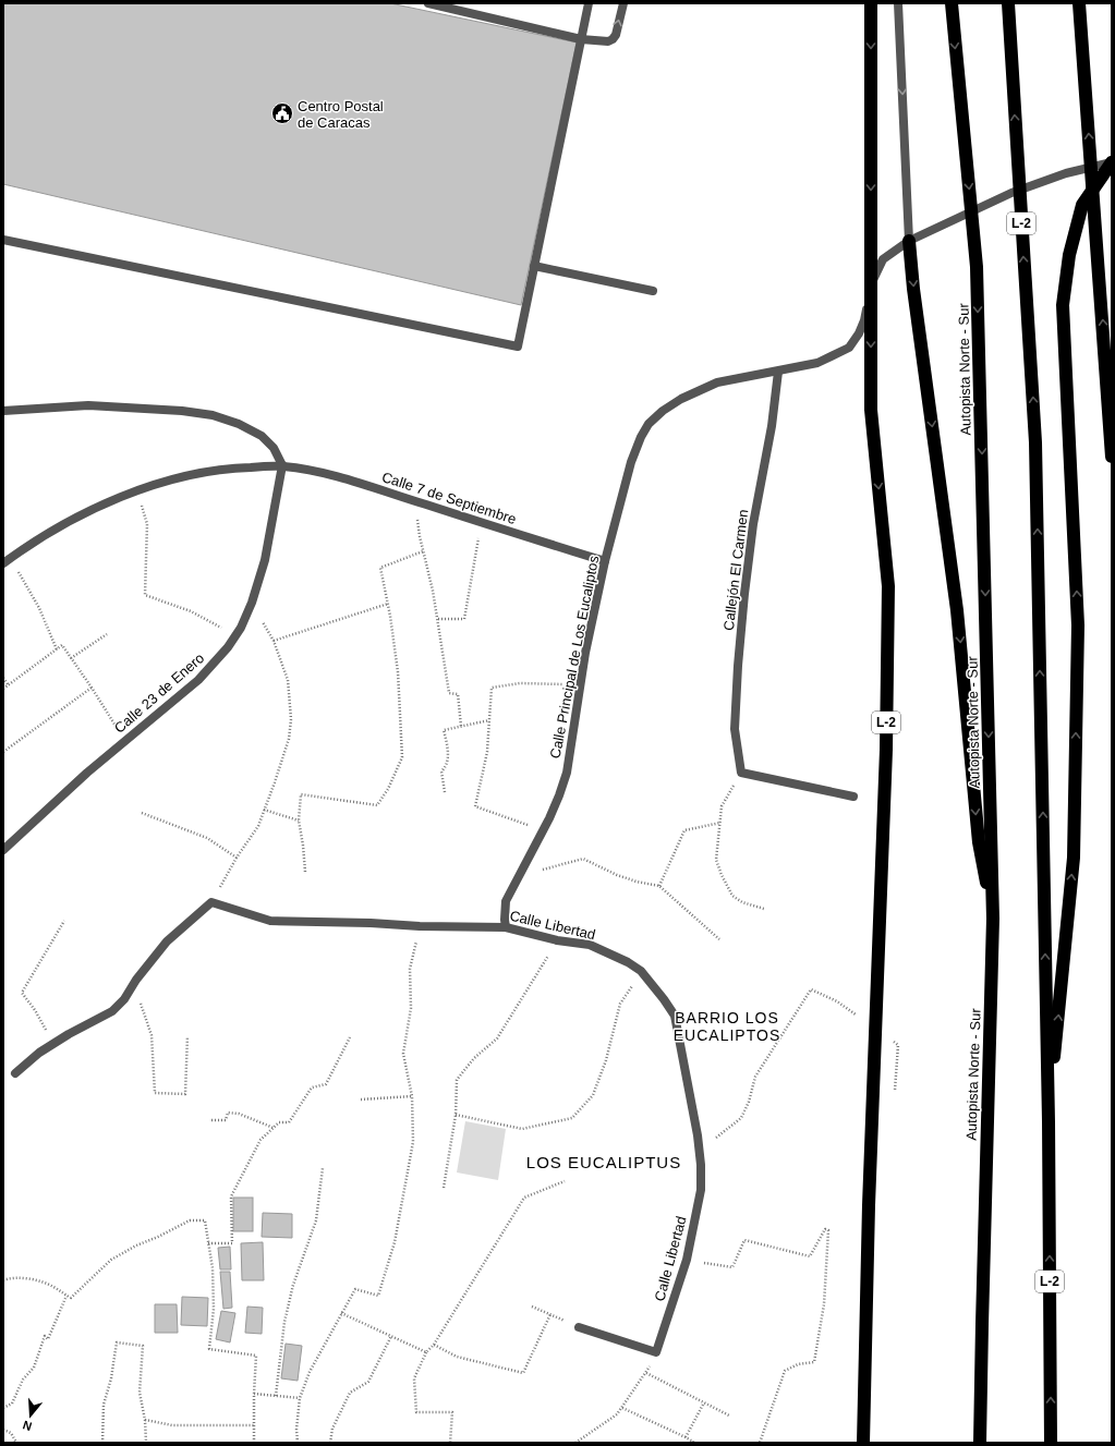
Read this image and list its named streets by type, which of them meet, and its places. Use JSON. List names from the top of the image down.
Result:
{
  "streets": {
    "highway": ["L-2", "Autopista Norte - Sur"],
    "street": [
      "Calle 7 de Septiembre",
      "Callejón El Carmen",
      "Calle Principal de Los Eucaliptos",
      "Calle 23 de Enero",
      "Calle Libertad"
    ]
  },
  "crossings": [
    ["Calle 7 de Septiembre", "Calle Principal de Los Eucaliptos"],
    ["Calle 7 de Septiembre", "Calle 23 de Enero"],
    ["Callejón El Carmen", "Calle Principal de Los Eucaliptos"],
    ["Calle Principal de Los Eucaliptos", "Calle Libertad"]
  ],
  "districts": ["BARRIO LOS EUCALIPTOS", "LOS EUCALIPTUS"],
  "places": {
    "public building": ["Centro Postal de Caracas"]
  },
  "north": "bottom"
}
